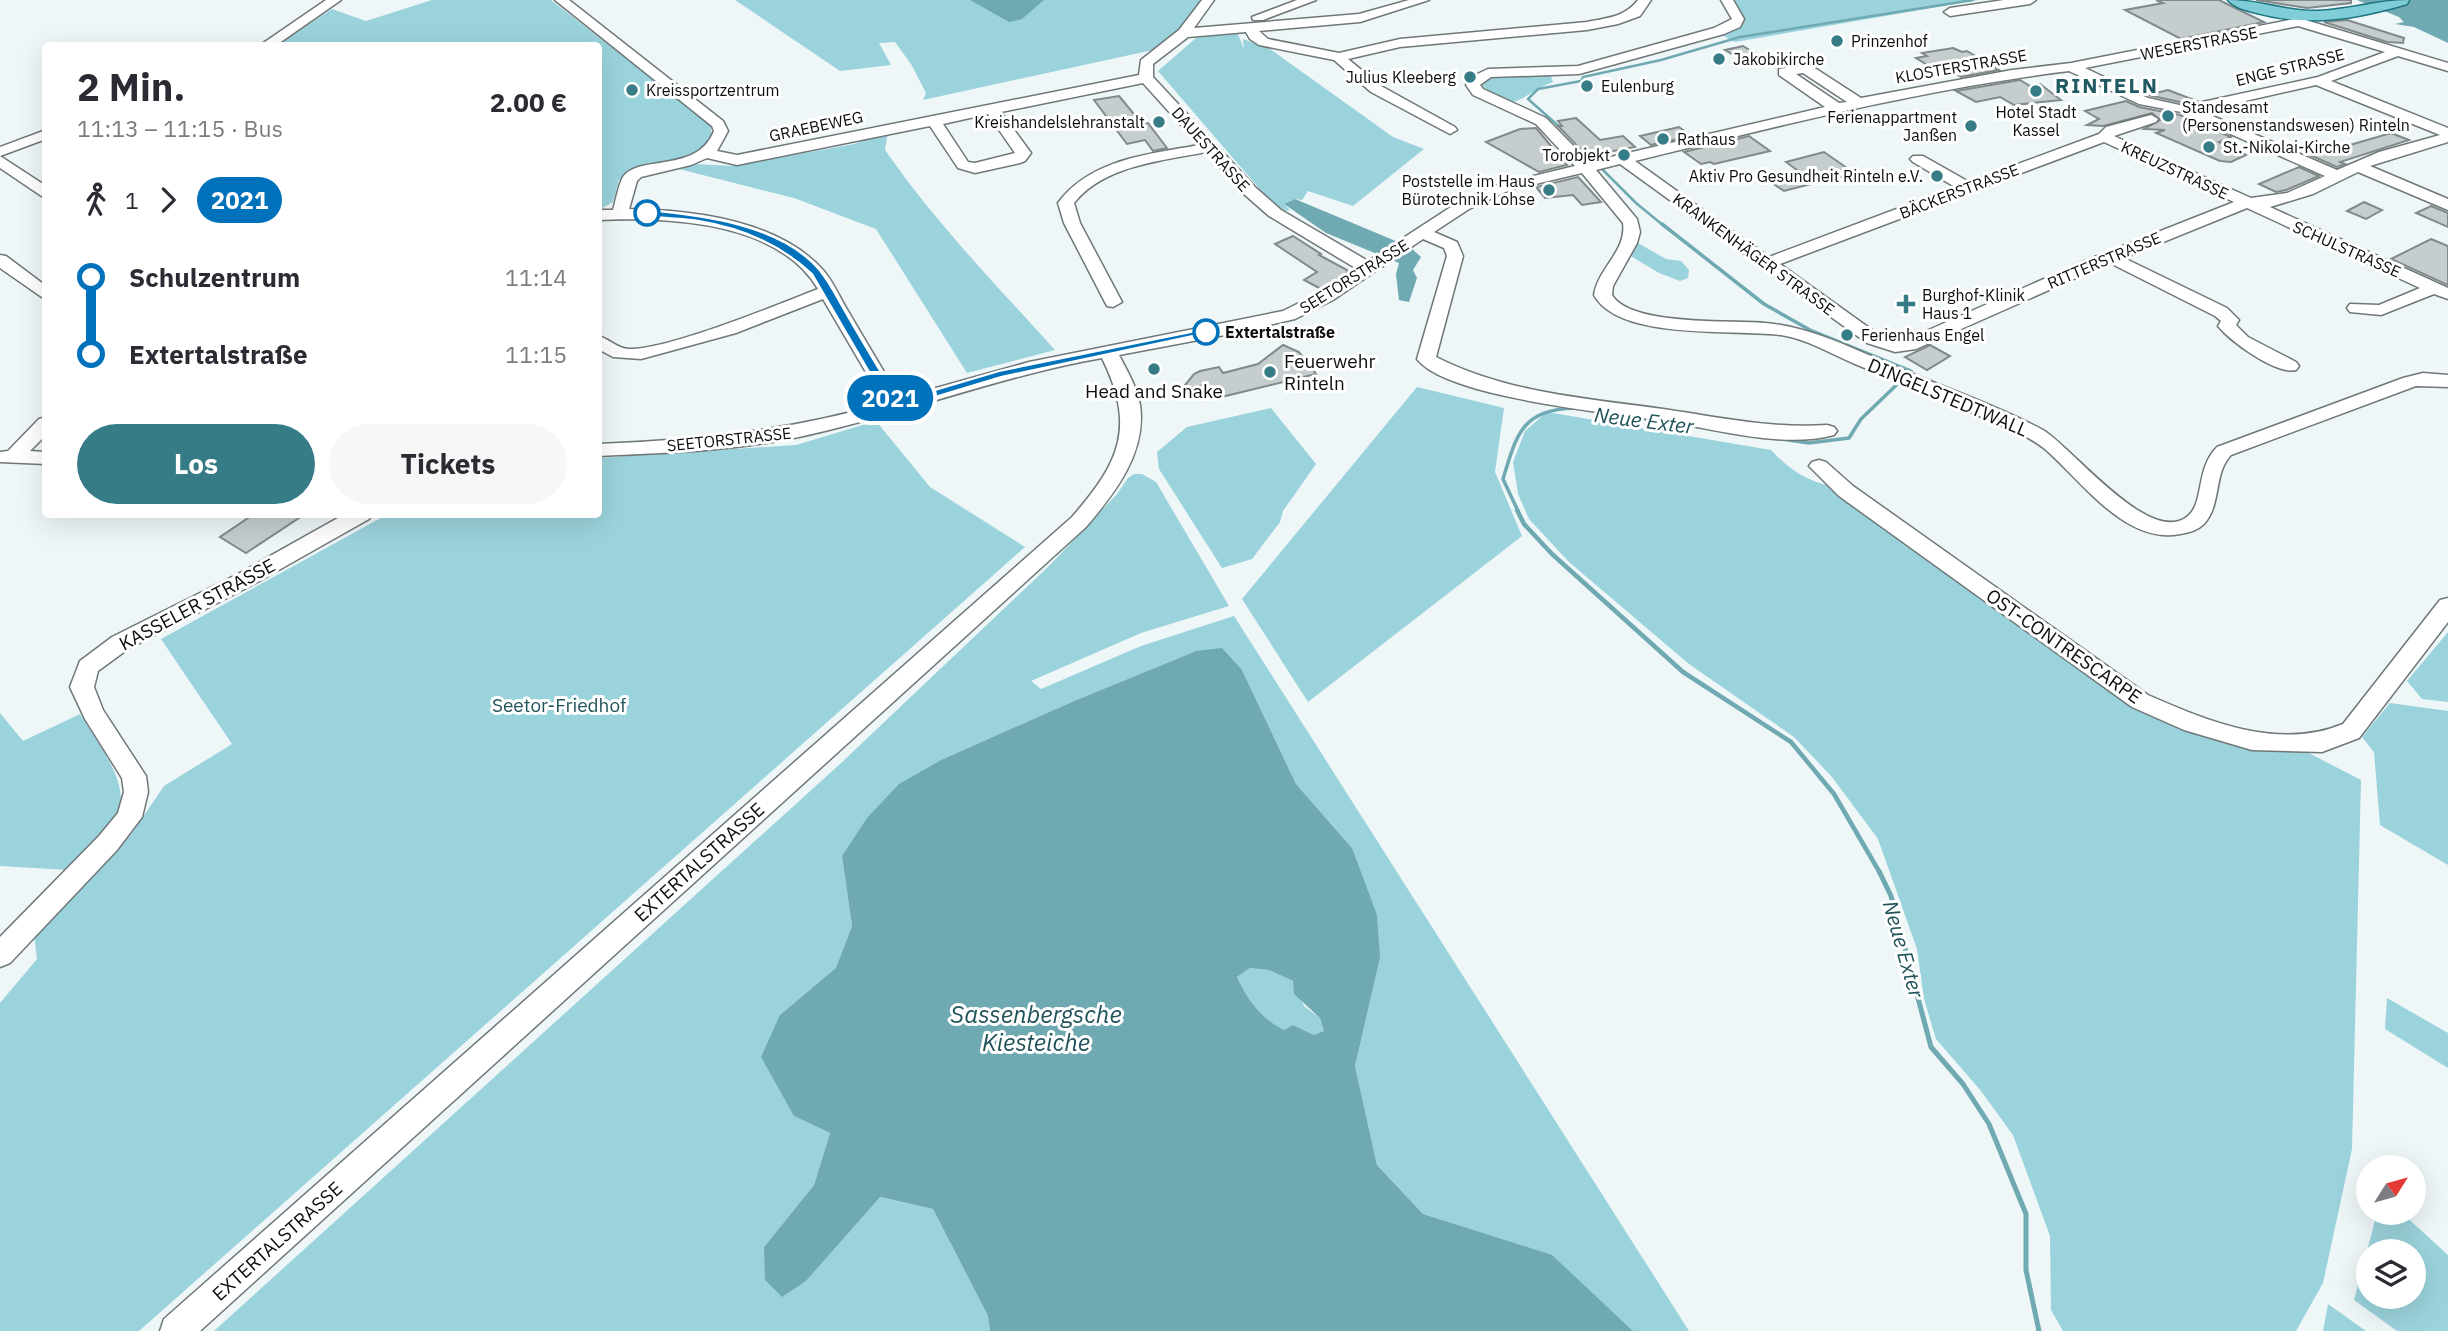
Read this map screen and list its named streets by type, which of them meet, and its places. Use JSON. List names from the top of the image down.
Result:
{
  "streets": {
    "main road": ["WESERSTRASSE"],
    "street": [
      "KLOSTERSTRASSE",
      "ENGE STRASSE",
      "GRAEBEWEG",
      "DAUESTRASSE",
      "KREUZSTRASSE",
      "BÄCKERSTRASSE",
      "SCHULSTRASSE",
      "KRANKENHÄGER STRASSE",
      "RITTERSTRASSE",
      "SEETORSTRASSE",
      "DINGELSTEDTWALL",
      "KASSELER STRASSE",
      "OST-CONTRESCARPE",
      "EXTERTALSTRASSE"
    ]
  },
  "crossings": [
    ["WESERSTRASSE", "KLOSTERSTRASSE"],
    ["KLOSTERSTRASSE", "KRANKENHÄGER STRASSE"],
    ["KLOSTERSTRASSE", "SEETORSTRASSE"],
    ["KLOSTERSTRASSE", "DINGELSTEDTWALL"],
    ["GRAEBEWEG", "DAUESTRASSE"],
    ["DAUESTRASSE", "SEETORSTRASSE"],
    ["KREUZSTRASSE", "BÄCKERSTRASSE"],
    ["KREUZSTRASSE", "SCHULSTRASSE"],
    ["KREUZSTRASSE", "RITTERSTRASSE"],
    ["BÄCKERSTRASSE", "KRANKENHÄGER STRASSE"],
    ["SCHULSTRASSE", "RITTERSTRASSE"],
    ["KRANKENHÄGER STRASSE", "RITTERSTRASSE"],
    ["SEETORSTRASSE", "DINGELSTEDTWALL"],
    ["SEETORSTRASSE", "EXTERTALSTRASSE"]
  ],
  "districts": ["RINTELN"],
  "water": ["Neue Exter", "Sassenbergsche Kiesteiche"],
  "parks": ["Seetor-Friedhof"],
  "places": {
    "other": [
      "Prinzenhof",
      "Jakobikirche",
      "Julius Kleeberg",
      "Eulenburg",
      "Kreissportzentrum",
      "Hotel Stadt Kassel",
      "Standesamt (Personenstandswesen) Rinteln",
      "Kreishandelslehranstalt",
      "Ferienappartment Janßen",
      "Rathaus",
      "St.-Nikolai-Kirche",
      "Torobjekt",
      "Aktiv Pro Gesundheit Rinteln e.V.",
      "Poststelle im Haus Bürotechnik Lohse",
      "Extertalstraße",
      "Ferienhaus Engel",
      "Head and Snake",
      "Feuerwehr Rinteln"
    ],
    "health": ["Burghof-Klinik Haus 1"]
  },
  "lines": ["bus line 2021"],
  "north": "top right",
  "page": {
    "on_map": "2021",
    "heading": ["2 Min.", "11:13 – 11:15 · Bus", "2.00 €"],
    "legs": ["1", "2021"],
    "list": [
      {
        "name": "Schulzentrum",
        "value": "11:14"
      },
      {
        "name": "Extertalstraße",
        "value": "11:15"
      }
    ],
    "buttons": ["Los", "Tickets"]
  }
}
